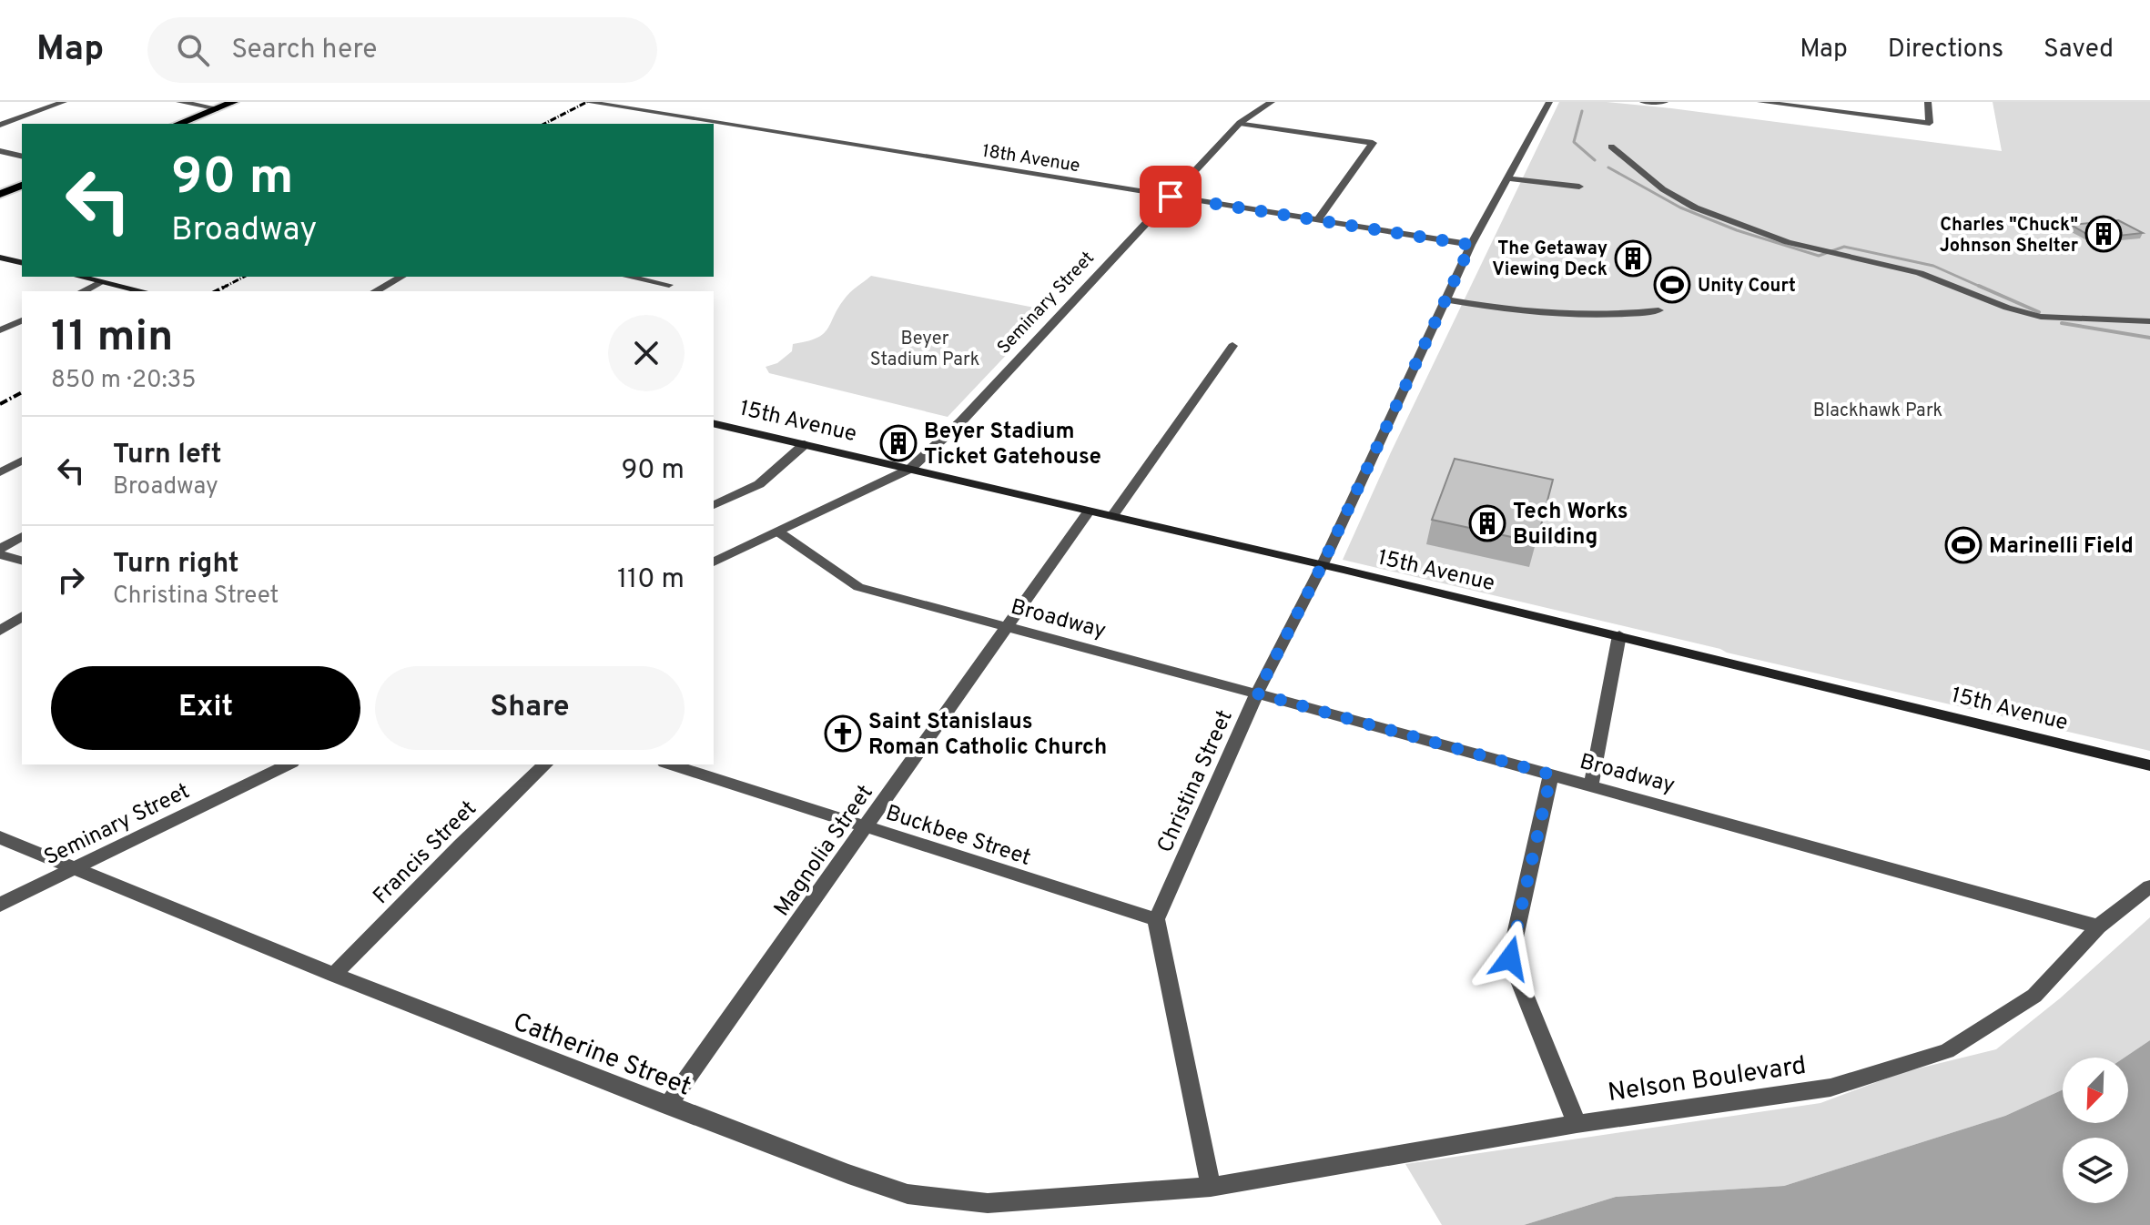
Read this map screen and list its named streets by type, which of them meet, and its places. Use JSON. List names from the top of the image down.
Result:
{
  "streets": {
    "main road": ["15th Avenue"],
    "street": [
      "18th Avenue",
      "Seminary Street",
      "Broadway",
      "Christina Street",
      "Buckbee Street",
      "Magnolia Street",
      "Francis Street",
      "Catherine Street",
      "Nelson Boulevard"
    ]
  },
  "crossings": [
    ["18th Avenue", "Seminary Street"],
    ["18th Avenue", "Christina Street"],
    ["Seminary Street", "15th Avenue"],
    ["Seminary Street", "Broadway"],
    ["Seminary Street", "Catherine Street"],
    ["15th Avenue", "Christina Street"],
    ["15th Avenue", "Magnolia Street"],
    ["Broadway", "Christina Street"],
    ["Broadway", "Magnolia Street"],
    ["Broadway", "Nelson Boulevard"],
    ["Christina Street", "Buckbee Street"],
    ["Buckbee Street", "Magnolia Street"],
    ["Magnolia Street", "Catherine Street"],
    ["Francis Street", "Catherine Street"],
    ["Catherine Street", "Nelson Boulevard"]
  ],
  "parks": ["Beyer Stadium Park", "Blackhawk Park"],
  "places": {
    "building": [
      "Charles \"Chuck\" Johnson Shelter",
      "The Getaway Viewing Deck",
      "Beyer Stadium Ticket Gatehouse",
      "Tech Works Building"
    ],
    "sports": ["Unity Court", "Marinelli Field"],
    "church": ["Saint Stanislaus Roman Catholic Church"]
  },
  "north": "bottom left",
  "page": {
    "header": "Map",
    "search": "Search here",
    "nav": ["Map", "Directions", "Saved"],
    "turn": ["90 m", "Broadway"],
    "heading": ["11 min", "850 m · 20:35"],
    "list": [
      {
        "name": "Turn left",
        "note": "Broadway",
        "value": "90 m"
      },
      {
        "name": "Turn right",
        "note": "Christina Street",
        "value": "110 m"
      }
    ],
    "buttons": ["Exit", "Share"]
  }
}
